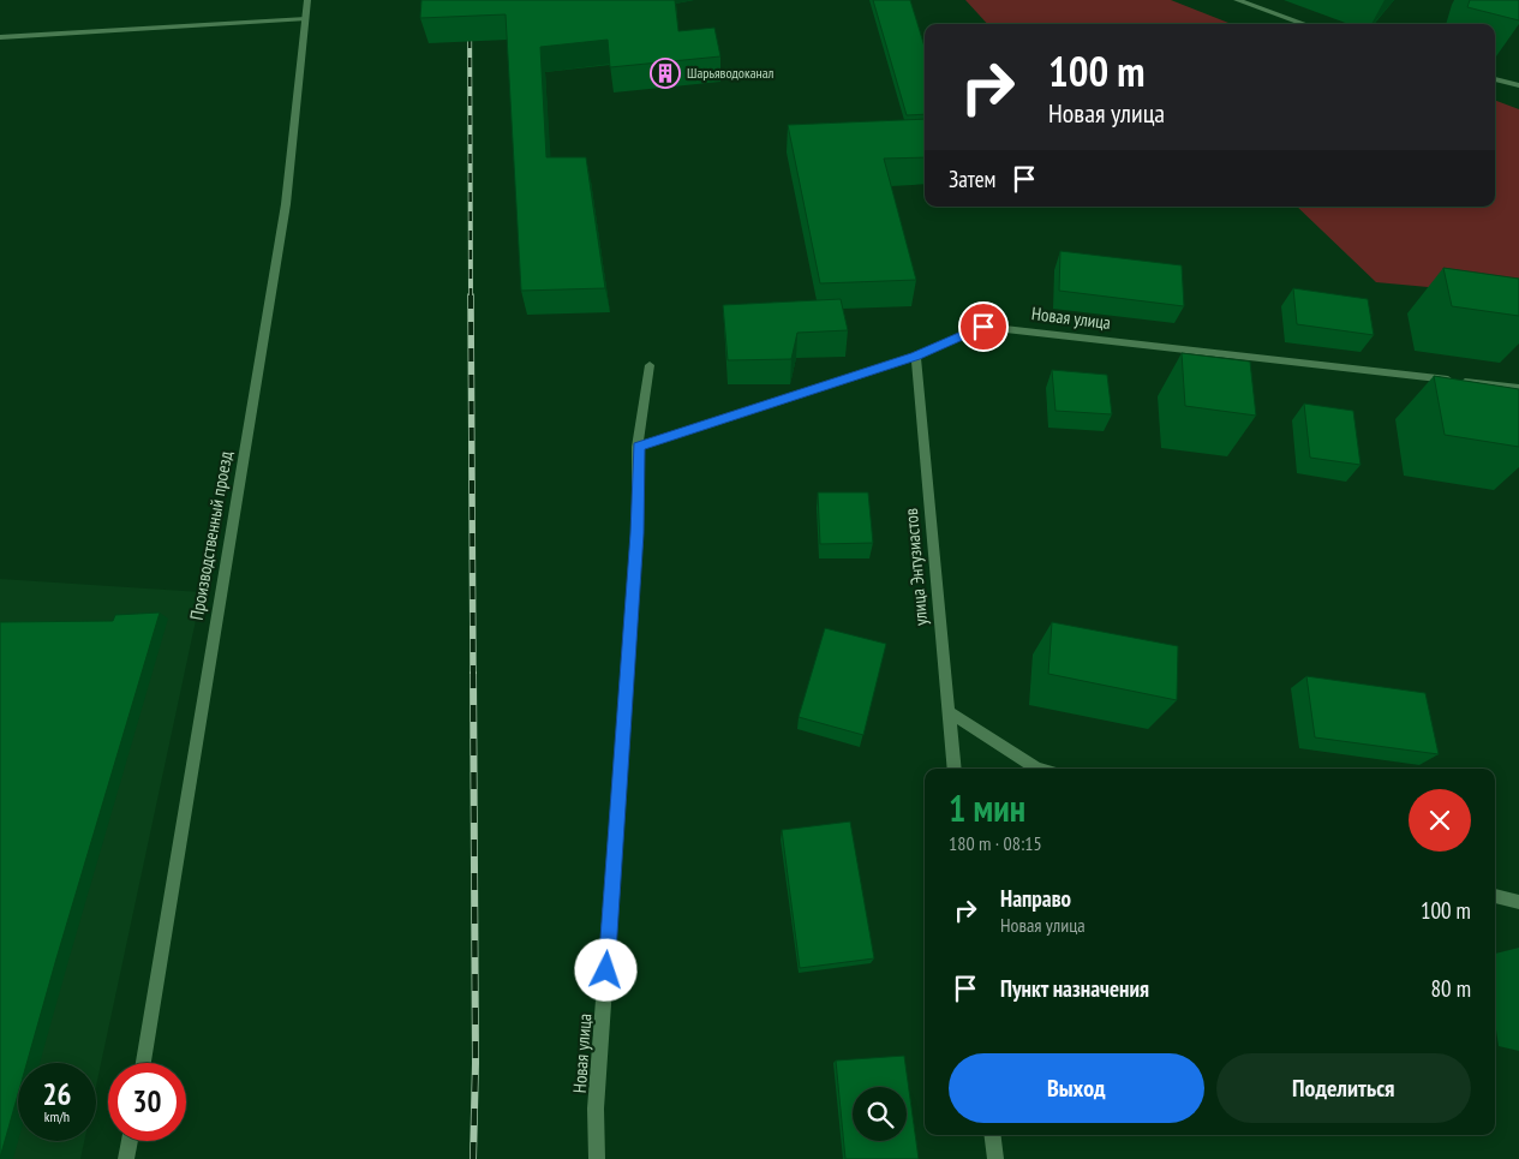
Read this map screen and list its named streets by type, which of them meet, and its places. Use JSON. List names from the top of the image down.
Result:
{
  "streets": {
    "street": ["Новая улица", "Производственный проезд", "улица Энтузиастов"]
  },
  "crossings": [
    ["Новая улица", "улица Энтузиастов"]
  ],
  "places": {
    "building": ["Шарьяводоканал"]
  },
  "page": {
    "turn": ["100 m", "Новая улица"],
    "then": "Затем",
    "heading": ["1 мин", "180 m · 08:15"],
    "list": [
      {
        "name": "Направо",
        "note": "Новая улица",
        "value": "100 m"
      },
      {
        "name": "Пункт назначения",
        "value": "80 m"
      }
    ],
    "buttons": ["Выход", "Поделиться"],
    "speed": "26 km/h",
    "limit": "30"
  }
}
